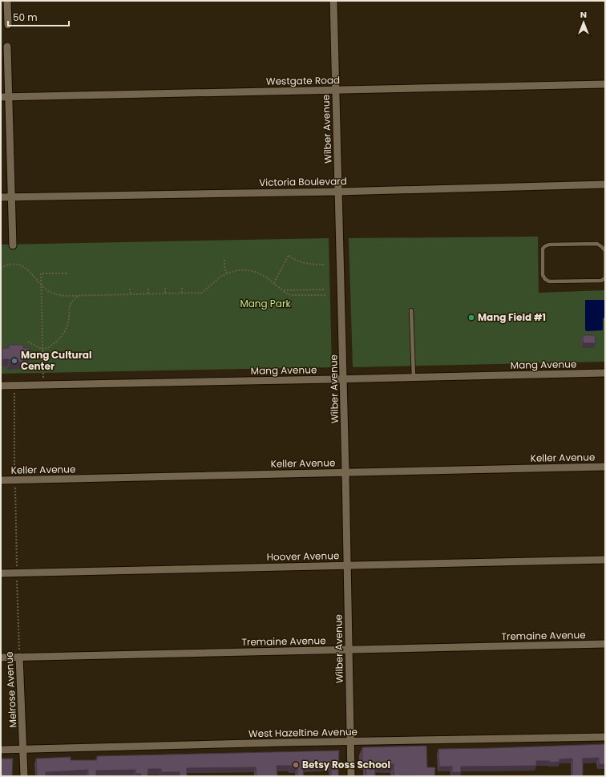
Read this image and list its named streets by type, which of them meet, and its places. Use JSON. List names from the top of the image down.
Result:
{
  "streets": {
    "street": [
      "Westgate Road",
      "Wilber Avenue",
      "Victoria Boulevard",
      "Mang Avenue",
      "Keller Avenue",
      "Hoover Avenue",
      "Tremaine Avenue",
      "Melrose Avenue",
      "West Hazeltine Avenue"
    ]
  },
  "crossings": [
    ["Westgate Road", "Wilber Avenue"],
    ["Wilber Avenue", "Victoria Boulevard"],
    ["Wilber Avenue", "Mang Avenue"],
    ["Wilber Avenue", "Keller Avenue"],
    ["Wilber Avenue", "Hoover Avenue"],
    ["Wilber Avenue", "Tremaine Avenue"],
    ["Wilber Avenue", "West Hazeltine Avenue"],
    ["Keller Avenue", "Melrose Avenue"],
    ["Hoover Avenue", "Melrose Avenue"],
    ["Tremaine Avenue", "Melrose Avenue"],
    ["Melrose Avenue", "West Hazeltine Avenue"]
  ],
  "parks": ["Mang Park"],
  "places": ["Mang Field #1", "Mang Cultural Center", "Betsy Ross School"],
  "scale_bar": "50 m",
  "north": "top"
}
